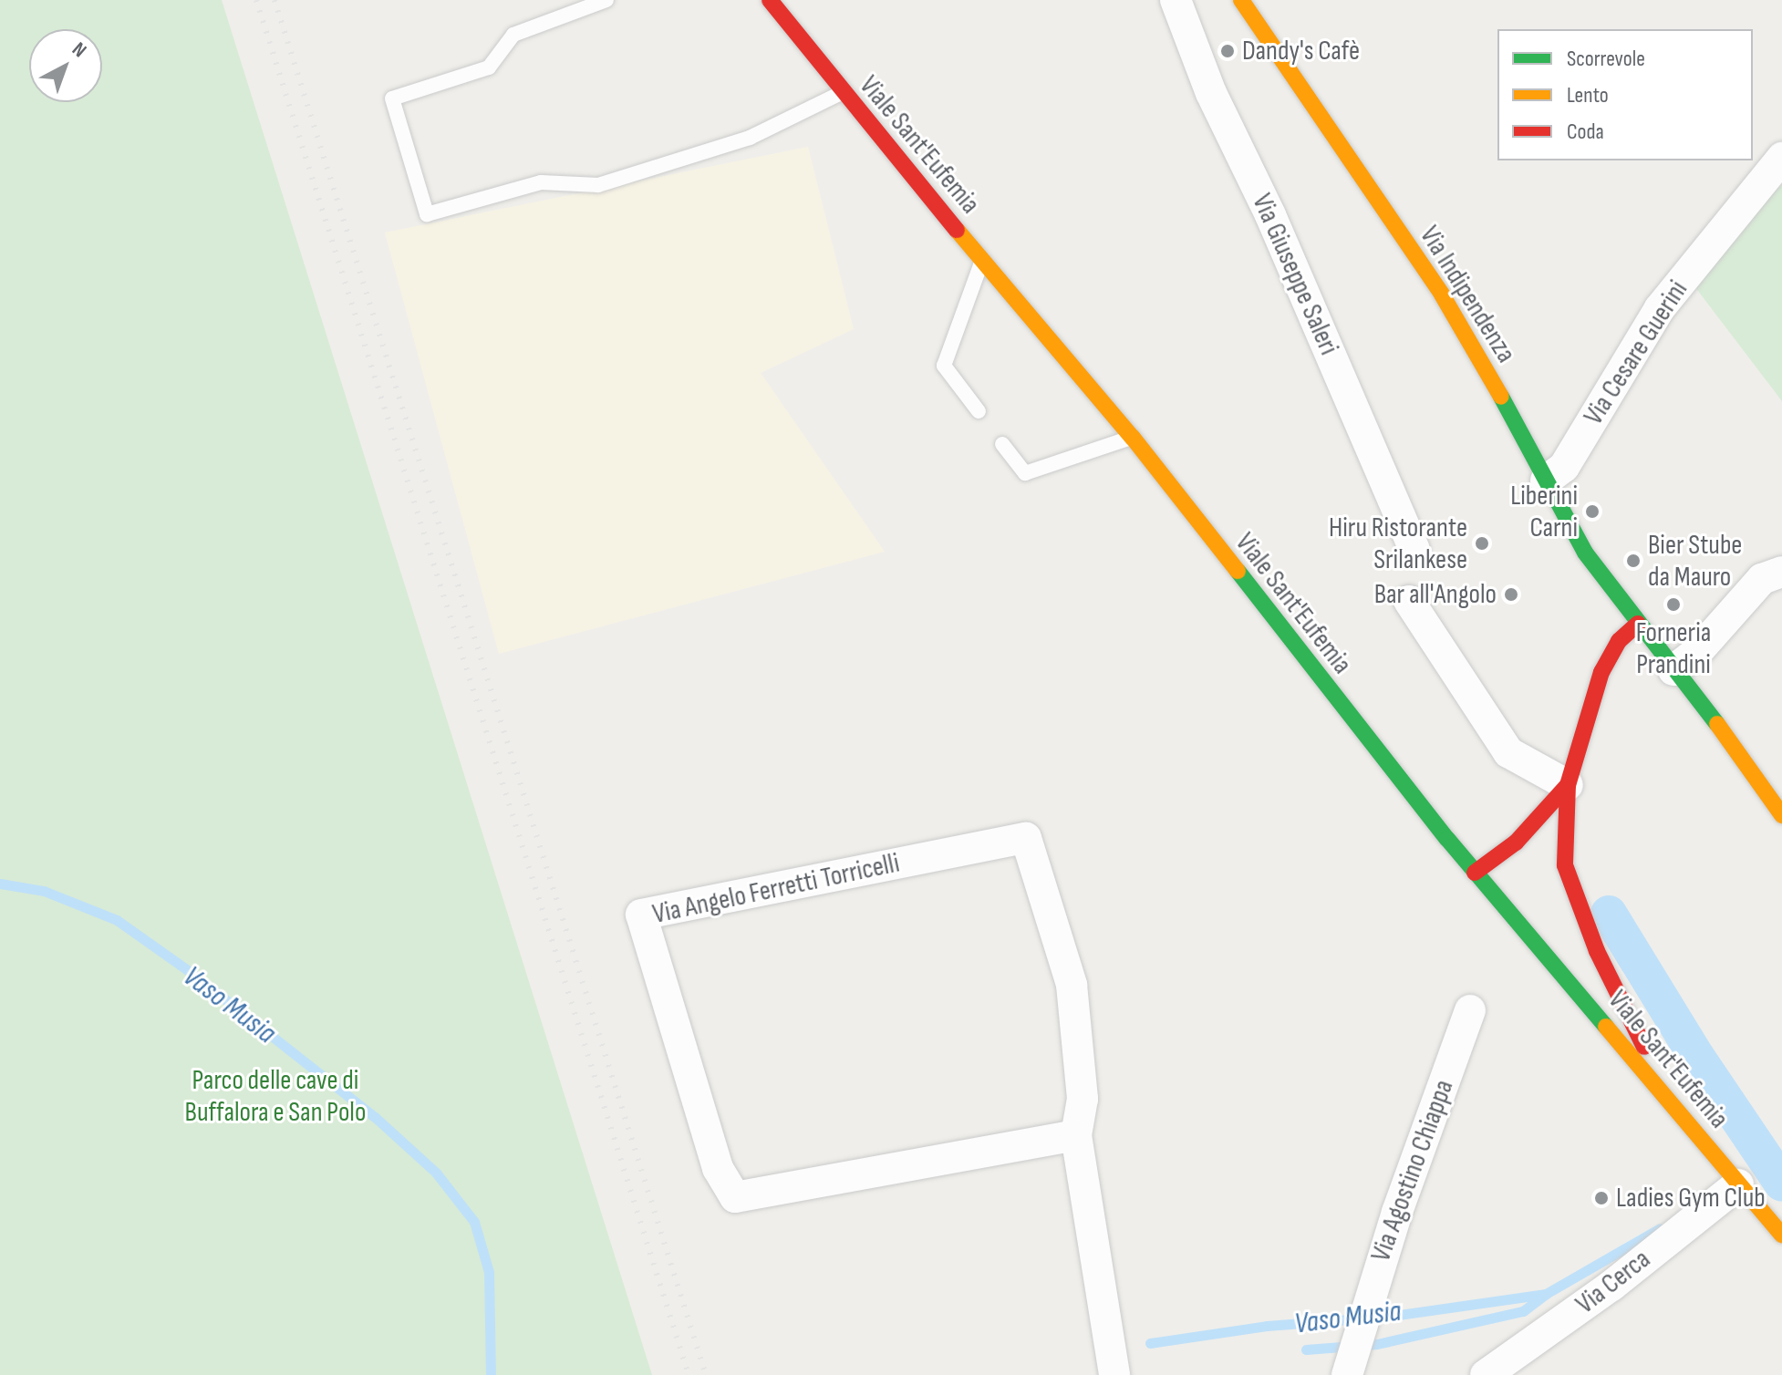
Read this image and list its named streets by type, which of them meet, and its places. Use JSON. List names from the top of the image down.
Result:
{
  "streets": {
    "street": [
      "Viale Sant'Eufemia",
      "Via Giuseppe Saleri",
      "Via Indipendenza",
      "Via Cesare Guerini",
      "Via Angelo Ferretti Torricelli",
      "Via Agostino Chiappa",
      "Via Cerca"
    ]
  },
  "crossings": [
    ["Viale Sant'Eufemia", "Via Cerca"],
    ["Via Indipendenza", "Via Cesare Guerini"]
  ],
  "water": ["Vaso Musia"],
  "parks": ["Parco delle cave di Buffalora e San Polo"],
  "places": [
    "Dandy's Cafè",
    "Liberini Carni",
    "Hiru Ristorante Srilankese",
    "Bier Stube da Mauro",
    "Bar all'Angolo",
    "Forneria Prandini",
    "Ladies Gym Club"
  ],
  "legend": ["Scorrevole", "Lento", "Coda"],
  "north": "top right"
}
